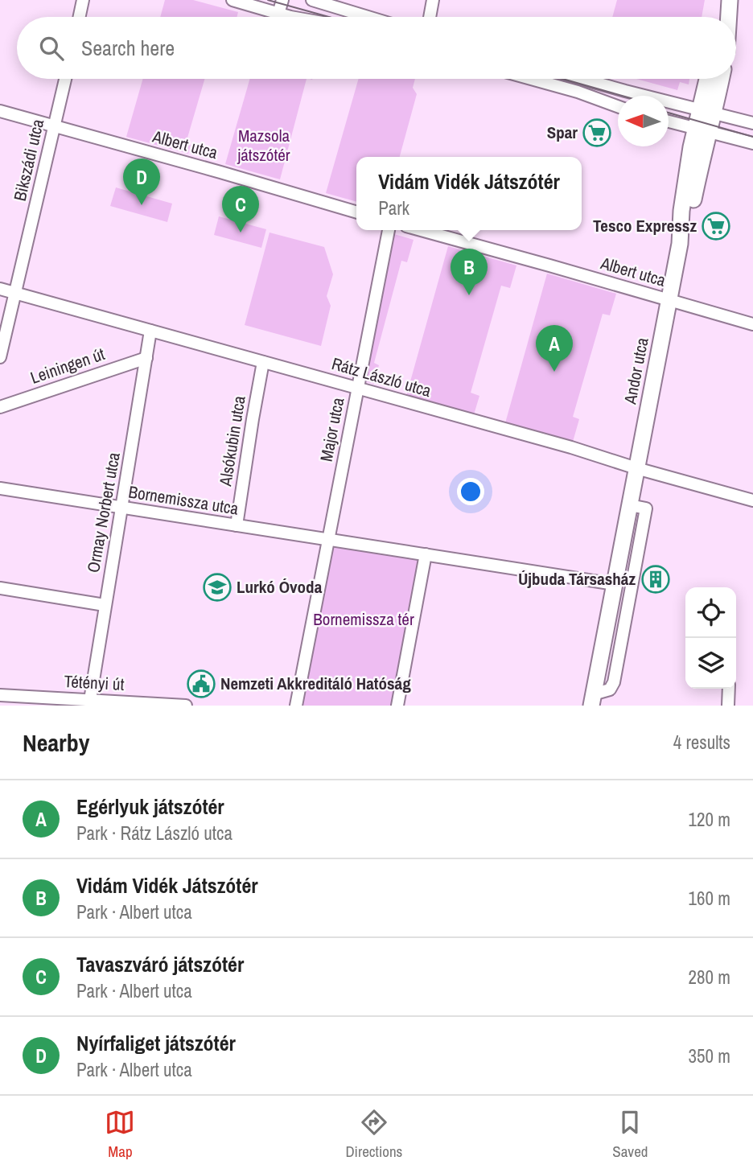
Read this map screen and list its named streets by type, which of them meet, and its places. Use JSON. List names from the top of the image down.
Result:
{
  "streets": {
    "main road": ["Andor utca"],
    "street": [
      "Albert utca",
      "Bikszádi utca",
      "Leiningen út",
      "Rátz László utca",
      "Major utca",
      "Alsókubin utca",
      "Bornemissza utca",
      "Ormay Norbert utca",
      "Tétényi út"
    ]
  },
  "crossings": [
    ["Albert utca", "Bikszádi utca"],
    ["Albert utca", "Andor utca"],
    ["Bikszádi utca", "Rátz László utca"],
    ["Leiningen út", "Ormay Norbert utca"],
    ["Andor utca", "Rátz László utca"],
    ["Rátz László utca", "Major utca"],
    ["Rátz László utca", "Alsókubin utca"],
    ["Rátz László utca", "Ormay Norbert utca"],
    ["Major utca", "Bornemissza utca"],
    ["Alsókubin utca", "Bornemissza utca"],
    ["Bornemissza utca", "Ormay Norbert utca"],
    ["Ormay Norbert utca", "Tétényi út"]
  ],
  "parks": ["Mazsola játszótér", "Bornemissza tér"],
  "places": {
    "supermarket": ["Spar", "Tesco Expressz"],
    "building": ["Újbuda Társasház"],
    "school or university": ["Lurkó Óvoda"],
    "public building": ["Nemzeti Akkreditáló Hatóság"]
  },
  "north": "left",
  "page": {
    "search": "Search here",
    "popup": ["Vidám Vidék Játszótér", "Park"],
    "pins": [
      "D",
      "C",
      "B",
      "A"
    ],
    "heading": ["Nearby", "4 results"],
    "list": [
      {
        "mark": "A",
        "name": "Egérlyuk játszótér",
        "note": "Park · Rátz László utca",
        "value": "120 m"
      },
      {
        "mark": "B",
        "name": "Vidám Vidék Játszótér",
        "note": "Park · Albert utca",
        "value": "160 m"
      },
      {
        "mark": "C",
        "name": "Tavaszváró játszótér",
        "note": "Park · Albert utca",
        "value": "280 m"
      },
      {
        "mark": "D",
        "name": "Nyírfaliget játszótér",
        "note": "Park · Albert utca",
        "value": "350 m"
      }
    ],
    "nav": ["Map", "Directions", "Saved"]
  }
}
